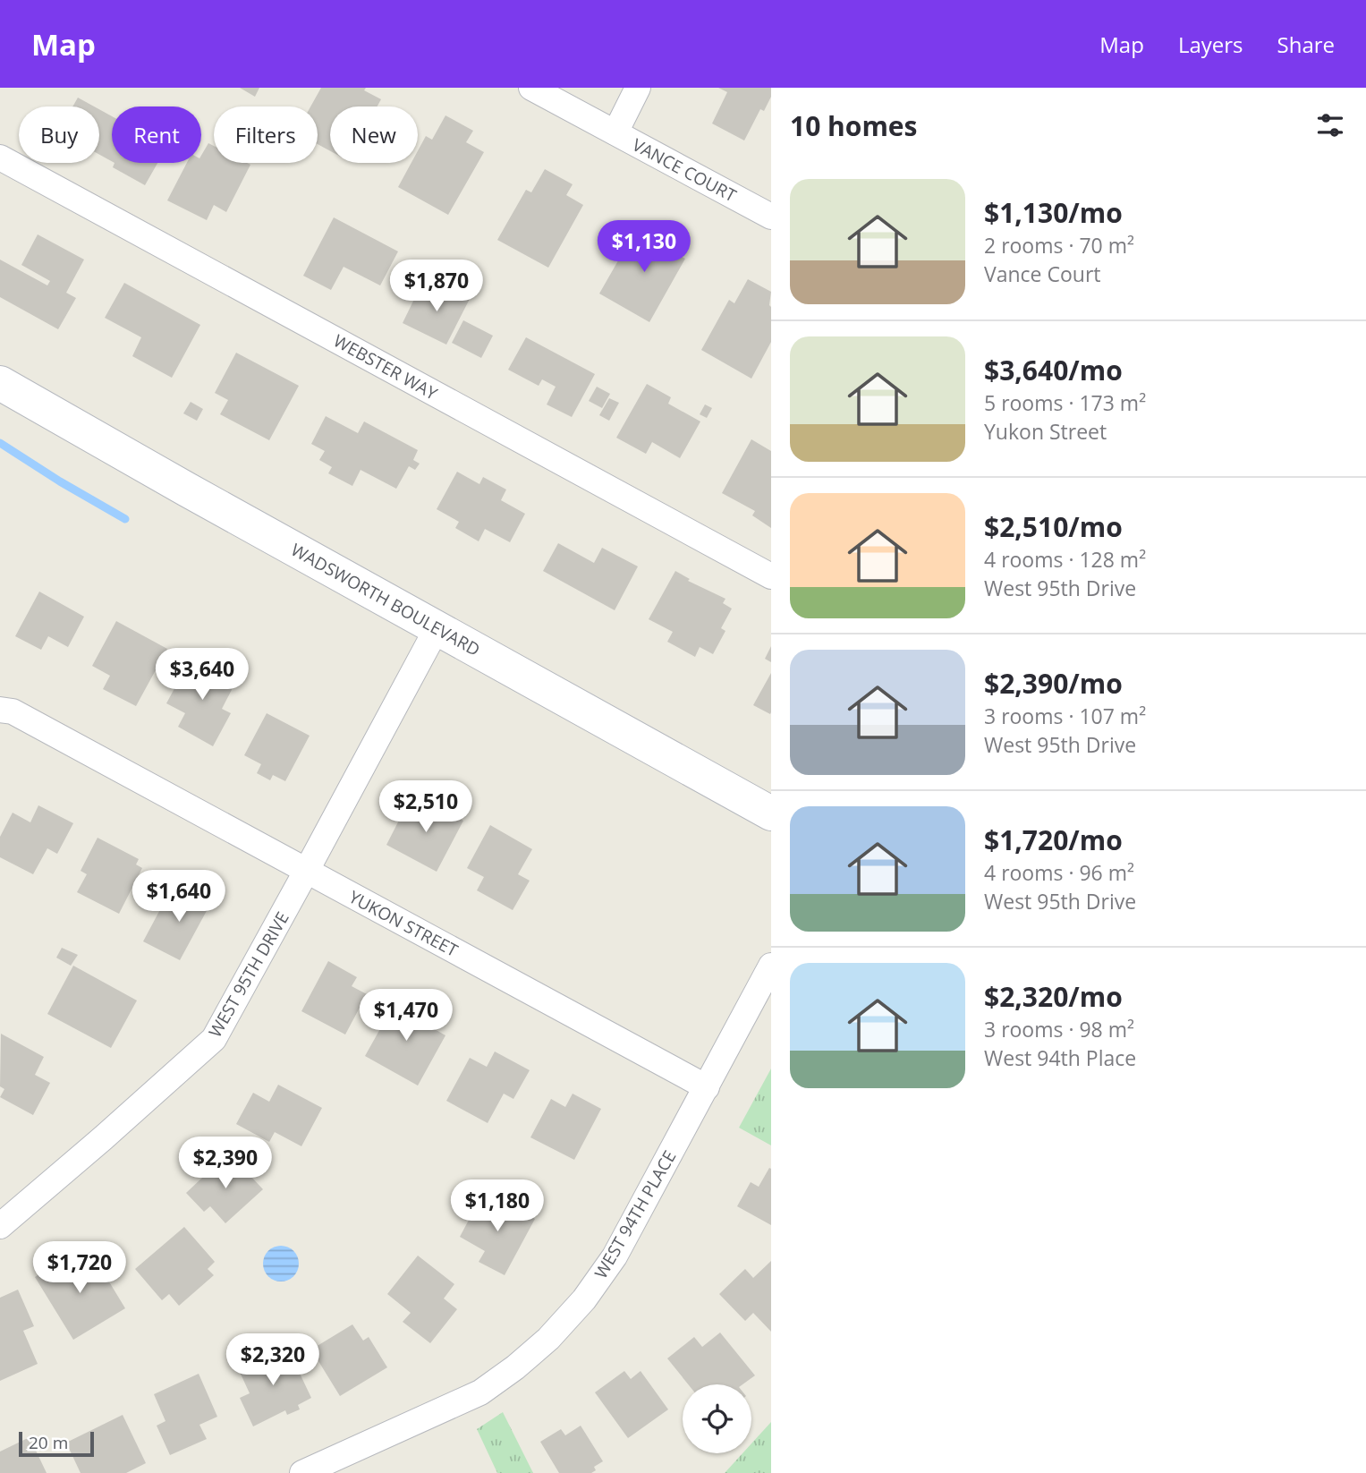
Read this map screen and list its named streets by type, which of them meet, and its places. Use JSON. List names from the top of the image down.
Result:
{
  "streets": {
    "street": [
      "VANCE COURT",
      "WEBSTER WAY",
      "WADSWORTH BOULEVARD",
      "YUKON STREET",
      "WEST 95TH DRIVE",
      "WEST 94TH PLACE"
    ]
  },
  "crossings": [
    ["WADSWORTH BOULEVARD", "WEST 95TH DRIVE"],
    ["YUKON STREET", "WEST 95TH DRIVE"],
    ["YUKON STREET", "WEST 94TH PLACE"]
  ],
  "scale_bar": "20 m",
  "page": {
    "header": "Map",
    "nav": ["Map", "Layers", "Share"],
    "heading": "10 homes",
    "chip": [
      "Buy",
      "Rent",
      "Filters",
      "New"
    ],
    "list": [
      {
        "name": "$1,130/mo",
        "note": "2 rooms · 70 m² · Vance Court"
      },
      {
        "name": "$3,640/mo",
        "note": "5 rooms · 173 m² · Yukon Street"
      },
      {
        "name": "$2,510/mo",
        "note": "4 rooms · 128 m² · West 95th Drive"
      },
      {
        "name": "$2,390/mo",
        "note": "3 rooms · 107 m² · West 95th Drive"
      },
      {
        "name": "$1,720/mo",
        "note": "4 rooms · 96 m² · West 95th Drive"
      },
      {
        "name": "$2,320/mo",
        "note": "3 rooms · 98 m² · West 94th Place"
      }
    ],
    "price": [
      "$1,130",
      "$1,870",
      "$3,640",
      "$2,510",
      "$1,640",
      "$1,470",
      "$2,390",
      "$1,180",
      "$1,720",
      "$2,320"
    ],
    "scale": "20 m"
  }
}
